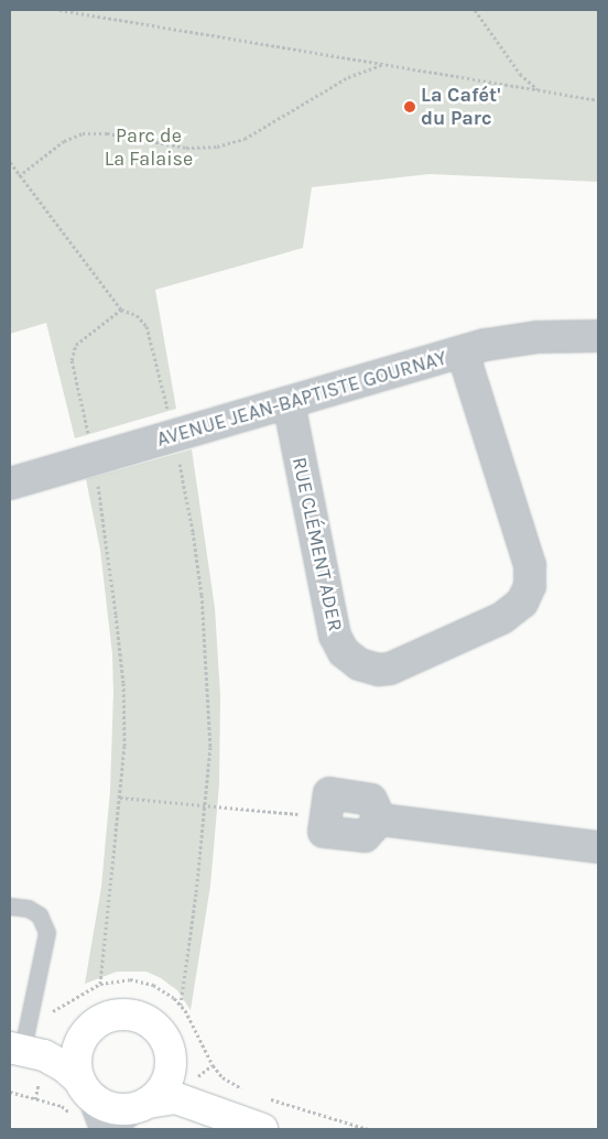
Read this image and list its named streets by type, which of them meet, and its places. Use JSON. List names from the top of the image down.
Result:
{
  "streets": {
    "street": ["AVENUE JEAN-BAPTISTE GOURNAY", "RUE CLÉMENT ADER"]
  },
  "crossings": [
    ["AVENUE JEAN-BAPTISTE GOURNAY", "RUE CLÉMENT ADER"]
  ],
  "parks": ["Parc de La Falaise"],
  "places": ["La Cafét' du Parc"]
}
